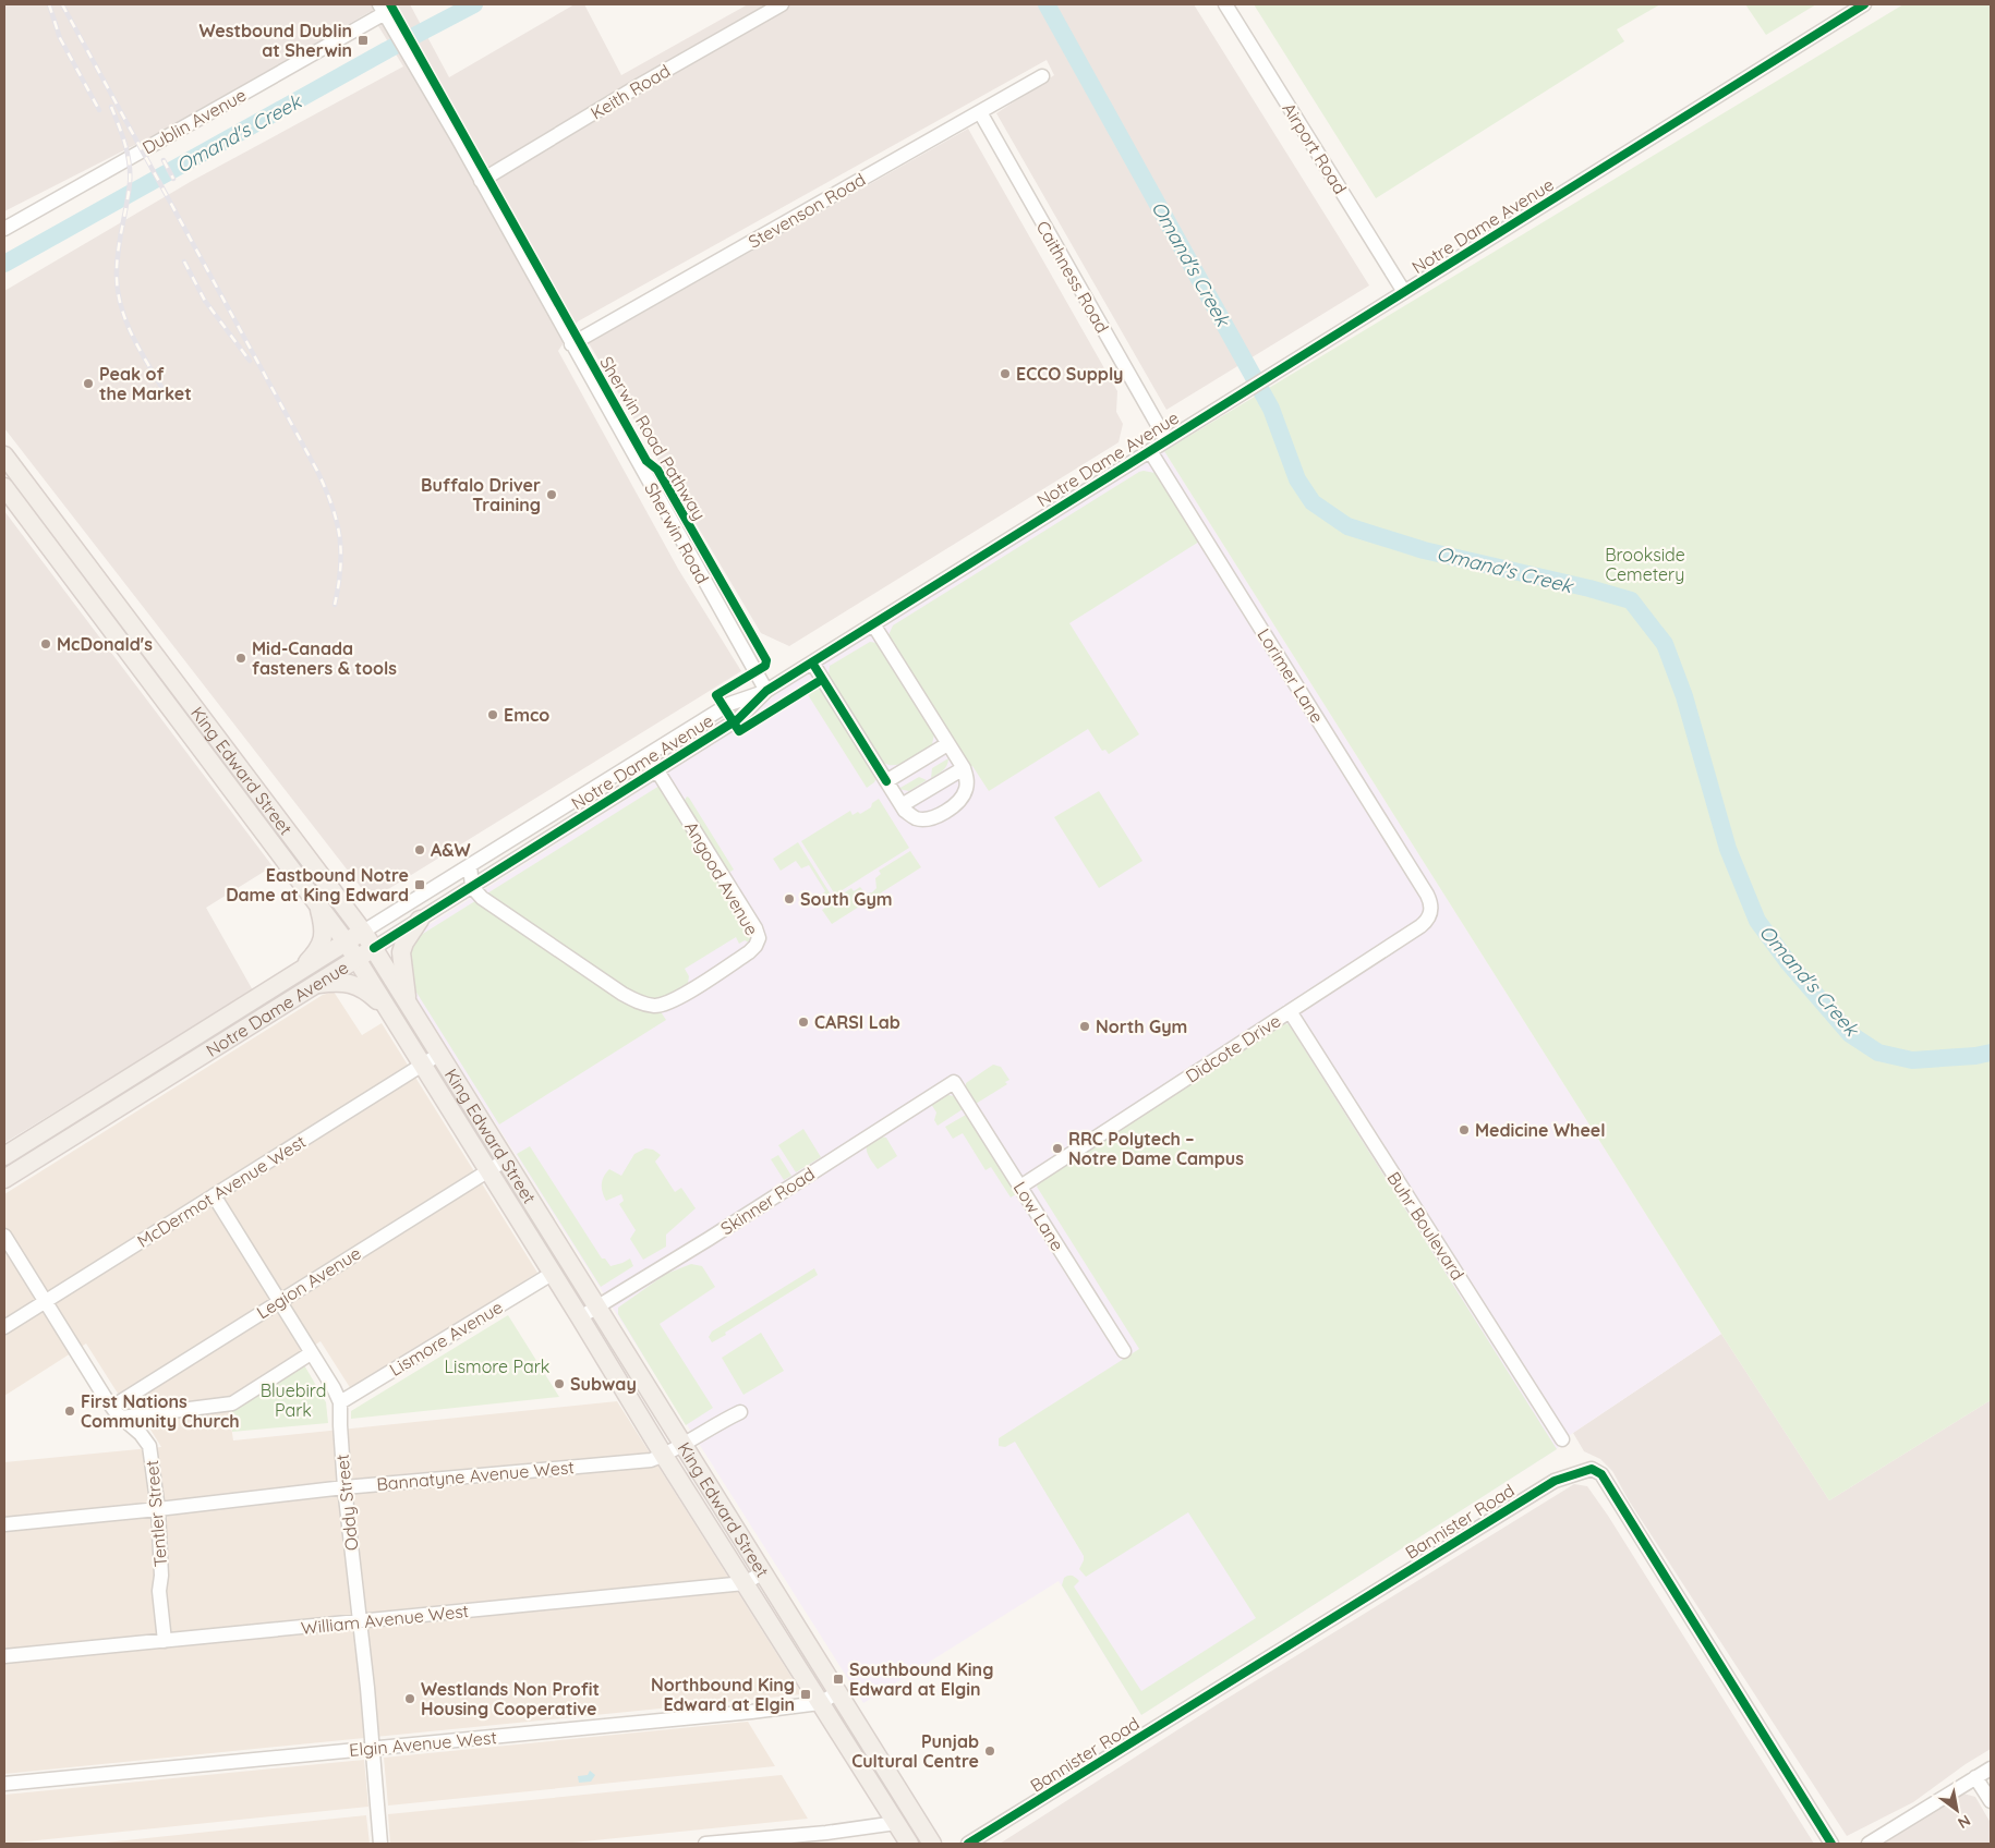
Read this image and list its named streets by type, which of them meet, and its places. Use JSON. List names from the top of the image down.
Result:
{
  "streets": {
    "main road": ["Notre Dame Avenue", "King Edward Street"],
    "street": [
      "Keith Road",
      "Dublin Avenue",
      "Airport Road",
      "Stevenson Road",
      "Caithness Road",
      "Sherwin Road",
      "Lorimer Lane",
      "Angood Avenue",
      "Didcote Drive",
      "McDermot Avenue West",
      "Skinner Road",
      "Low Lane",
      "Buhr Boulevard",
      "Legion Avenue",
      "Lismore Avenue",
      "Bannatyne Avenue West",
      "Oddy Street",
      "Tentler Street",
      "Bannister Road",
      "William Avenue West",
      "Elgin Avenue West"
    ],
    "cycle path": ["Sherwin Road Pathway"]
  },
  "crossings": [
    ["Keith Road", "Sherwin Road"],
    ["Dublin Avenue", "Sherwin Road"],
    ["Airport Road", "Notre Dame Avenue"],
    ["Stevenson Road", "Caithness Road"],
    ["Stevenson Road", "Sherwin Road"],
    ["Notre Dame Avenue", "Caithness Road"],
    ["Notre Dame Avenue", "Sherwin Road"],
    ["Notre Dame Avenue", "Lorimer Lane"],
    ["Notre Dame Avenue", "King Edward Street"],
    ["Notre Dame Avenue", "Angood Avenue"],
    ["Lorimer Lane", "Didcote Drive"],
    ["King Edward Street", "McDermot Avenue West"],
    ["King Edward Street", "Skinner Road"],
    ["King Edward Street", "Legion Avenue"],
    ["King Edward Street", "Lismore Avenue"],
    ["King Edward Street", "Bannatyne Avenue West"],
    ["King Edward Street", "William Avenue West"],
    ["King Edward Street", "Elgin Avenue West"],
    ["Didcote Drive", "Low Lane"],
    ["Didcote Drive", "Buhr Boulevard"],
    ["McDermot Avenue West", "Tentler Street"],
    ["Skinner Road", "Low Lane"],
    ["Legion Avenue", "Tentler Street"],
    ["Lismore Avenue", "Oddy Street"],
    ["Bannatyne Avenue West", "Oddy Street"],
    ["Bannatyne Avenue West", "Tentler Street"],
    ["Oddy Street", "William Avenue West"],
    ["Oddy Street", "Elgin Avenue West"],
    ["Tentler Street", "William Avenue West"]
  ],
  "water": ["Omand's Creek"],
  "parks": ["Brookside Cemetery", "Lismore Park", "Bluebird Park"],
  "places": {
    "transit": [
      "Westbound Dublin at Sherwin",
      "Eastbound Notre Dame at King Edward",
      "Southbound King Edward at Elgin",
      "Northbound King Edward at Elgin"
    ],
    "other": [
      "ECCO Supply",
      "Peak of the Market",
      "Buffalo Driver Training",
      "McDonald's",
      "Mid-Canada fasteners & tools",
      "Emco",
      "A&W",
      "South Gym",
      "CARSI Lab",
      "North Gym",
      "Medicine Wheel",
      "RRC Polytech – Notre Dame Campus",
      "Subway",
      "First Nations Community Church",
      "Westlands Non Profit Housing Cooperative",
      "Punjab Cultural Centre"
    ]
  },
  "north": "bottom right"
}
